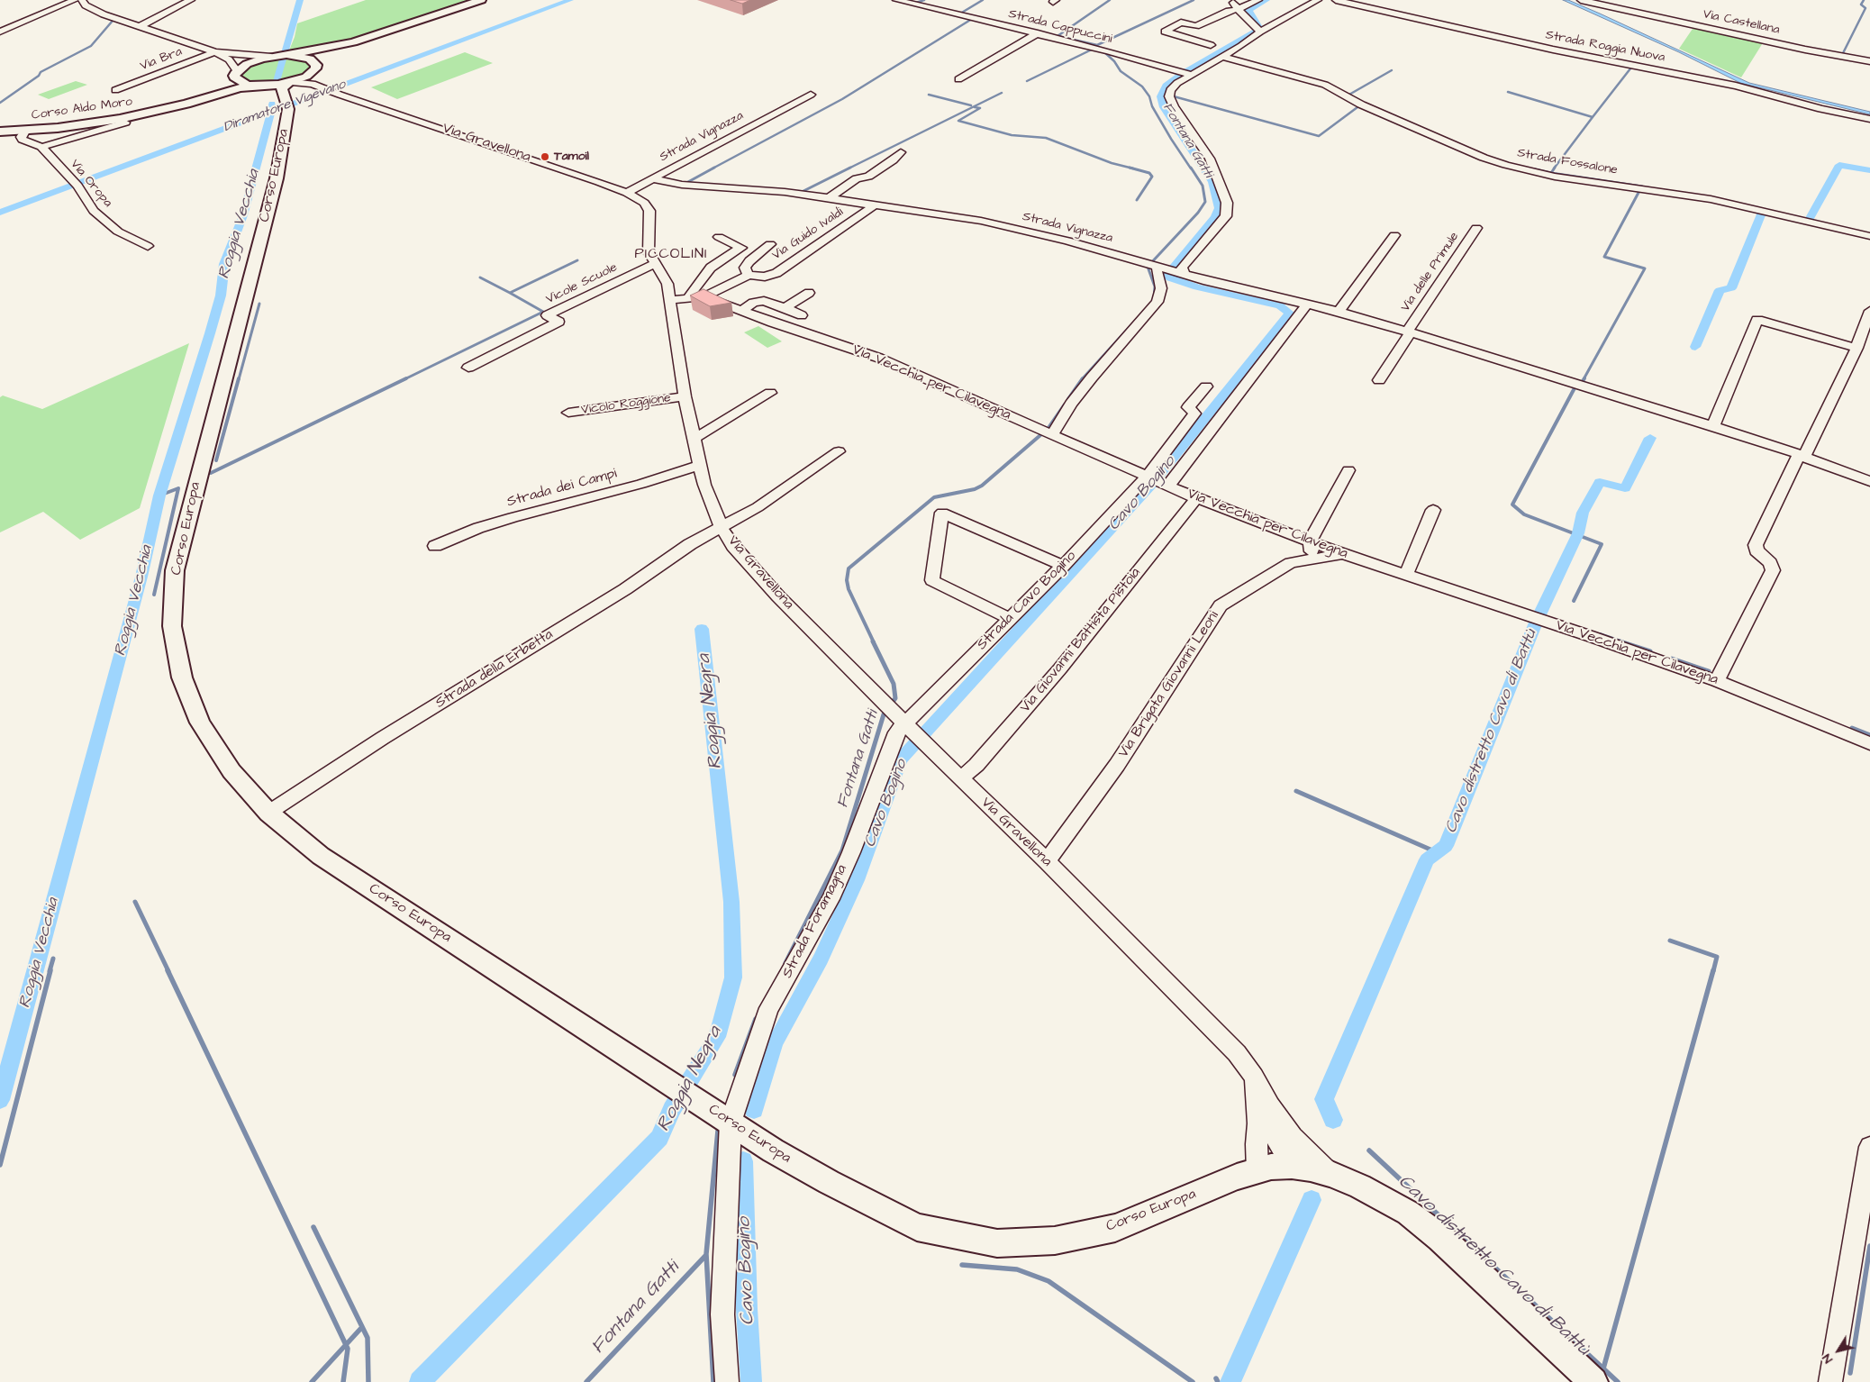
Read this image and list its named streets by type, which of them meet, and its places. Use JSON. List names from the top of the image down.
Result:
{
  "streets": {
    "main road": ["Corso Aldo Moro", "Via Gravellona", "Corso Europa"],
    "street": [
      "Via Castellana",
      "Strada Cappuccini",
      "Strada Roggia Nuova",
      "Via Bra",
      "Strada Vignazza",
      "Strada Fossalone",
      "Via Oropa",
      "Via Guido Ivaldi",
      "Via delle Primule",
      "Vicole Scuole",
      "Via Vecchia per Cilavegna",
      "Vicolo Roggione",
      "Strada dei Campi",
      "Strada Cavo Bogino",
      "Via Giovanni Battista Pistoia",
      "Strada della Erbetta",
      "Via Brigata Giovanni Leoni",
      "Strada Foramagna"
    ]
  },
  "crossings": [
    ["Corso Aldo Moro", "Via Gravellona"],
    ["Corso Aldo Moro", "Corso Europa"],
    ["Corso Aldo Moro", "Via Oropa"],
    ["Strada Vignazza", "Via Gravellona"],
    ["Strada Vignazza", "Via Guido Ivaldi"],
    ["Strada Vignazza", "Via delle Primule"],
    ["Via Gravellona", "Corso Europa"],
    ["Via Gravellona", "Vicole Scuole"],
    ["Via Gravellona", "Via Vecchia per Cilavegna"],
    ["Via Gravellona", "Vicolo Roggione"],
    ["Via Gravellona", "Strada dei Campi"],
    ["Via Gravellona", "Strada Cavo Bogino"],
    ["Via Gravellona", "Via Giovanni Battista Pistoia"],
    ["Via Gravellona", "Strada della Erbetta"],
    ["Via Gravellona", "Via Brigata Giovanni Leoni"],
    ["Via Gravellona", "Strada Foramagna"],
    ["Corso Europa", "Strada della Erbetta"],
    ["Corso Europa", "Strada Foramagna"],
    ["Via Guido Ivaldi", "Via Vecchia per Cilavegna"],
    ["Via Vecchia per Cilavegna", "Strada Cavo Bogino"],
    ["Via Vecchia per Cilavegna", "Via Giovanni Battista Pistoia"],
    ["Via Vecchia per Cilavegna", "Via Brigata Giovanni Leoni"],
    ["Strada Cavo Bogino", "Strada Foramagna"]
  ],
  "districts": ["PICCOLINI"],
  "water": [
    "Diramatore Vigevano",
    "Fontana Gatti",
    "Roggia Vecchia",
    "Cavo Bogino",
    "Roggia Negra",
    "Cavo distretto Cavo di Battù"
  ],
  "places": ["Tamoil"],
  "north": "bottom left"
}
